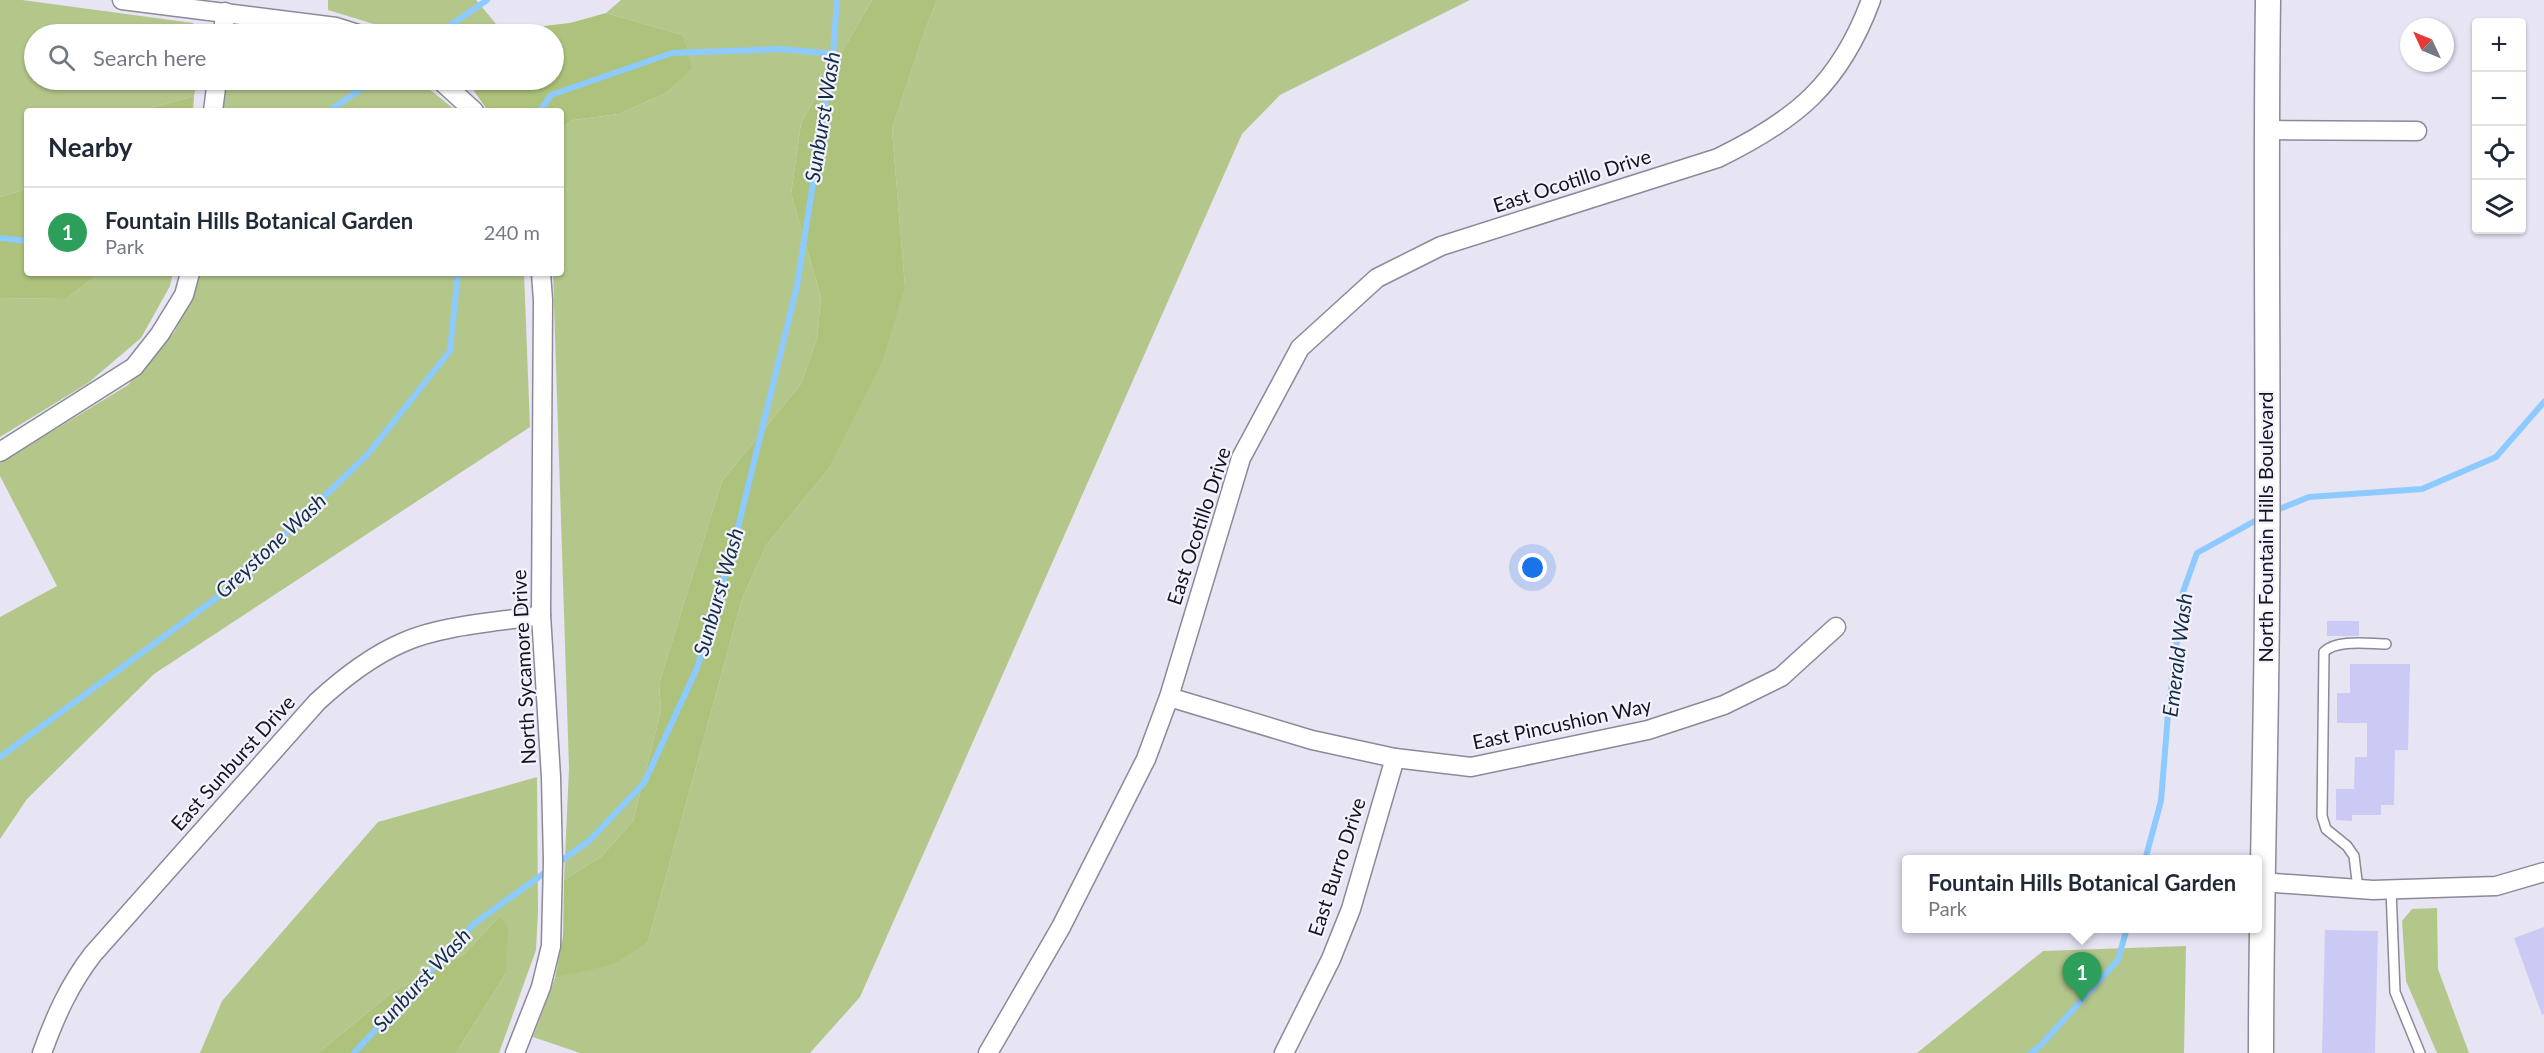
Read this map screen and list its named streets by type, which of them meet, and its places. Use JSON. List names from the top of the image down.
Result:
{
  "streets": {
    "main road": ["North Fountain Hills Boulevard"],
    "street": [
      "East Ocotillo Drive",
      "North Sycamore Drive",
      "East Pincushion Way",
      "East Sunburst Drive",
      "East Burro Drive"
    ]
  },
  "crossings": [
    ["East Ocotillo Drive", "East Pincushion Way"],
    ["North Sycamore Drive", "East Sunburst Drive"],
    ["East Pincushion Way", "East Burro Drive"]
  ],
  "water": ["Sunburst Wash", "Greystone Wash", "Emerald Wash"],
  "north": "top left",
  "page": {
    "map_buttons": ["+", "−"],
    "search": "Search here",
    "heading": "Nearby",
    "list": [
      {
        "mark": "1",
        "name": "Fountain Hills Botanical Garden",
        "note": "Park",
        "value": "240 m"
      }
    ],
    "popup": ["Fountain Hills Botanical Garden", "Park"],
    "pins": "1"
  }
}
